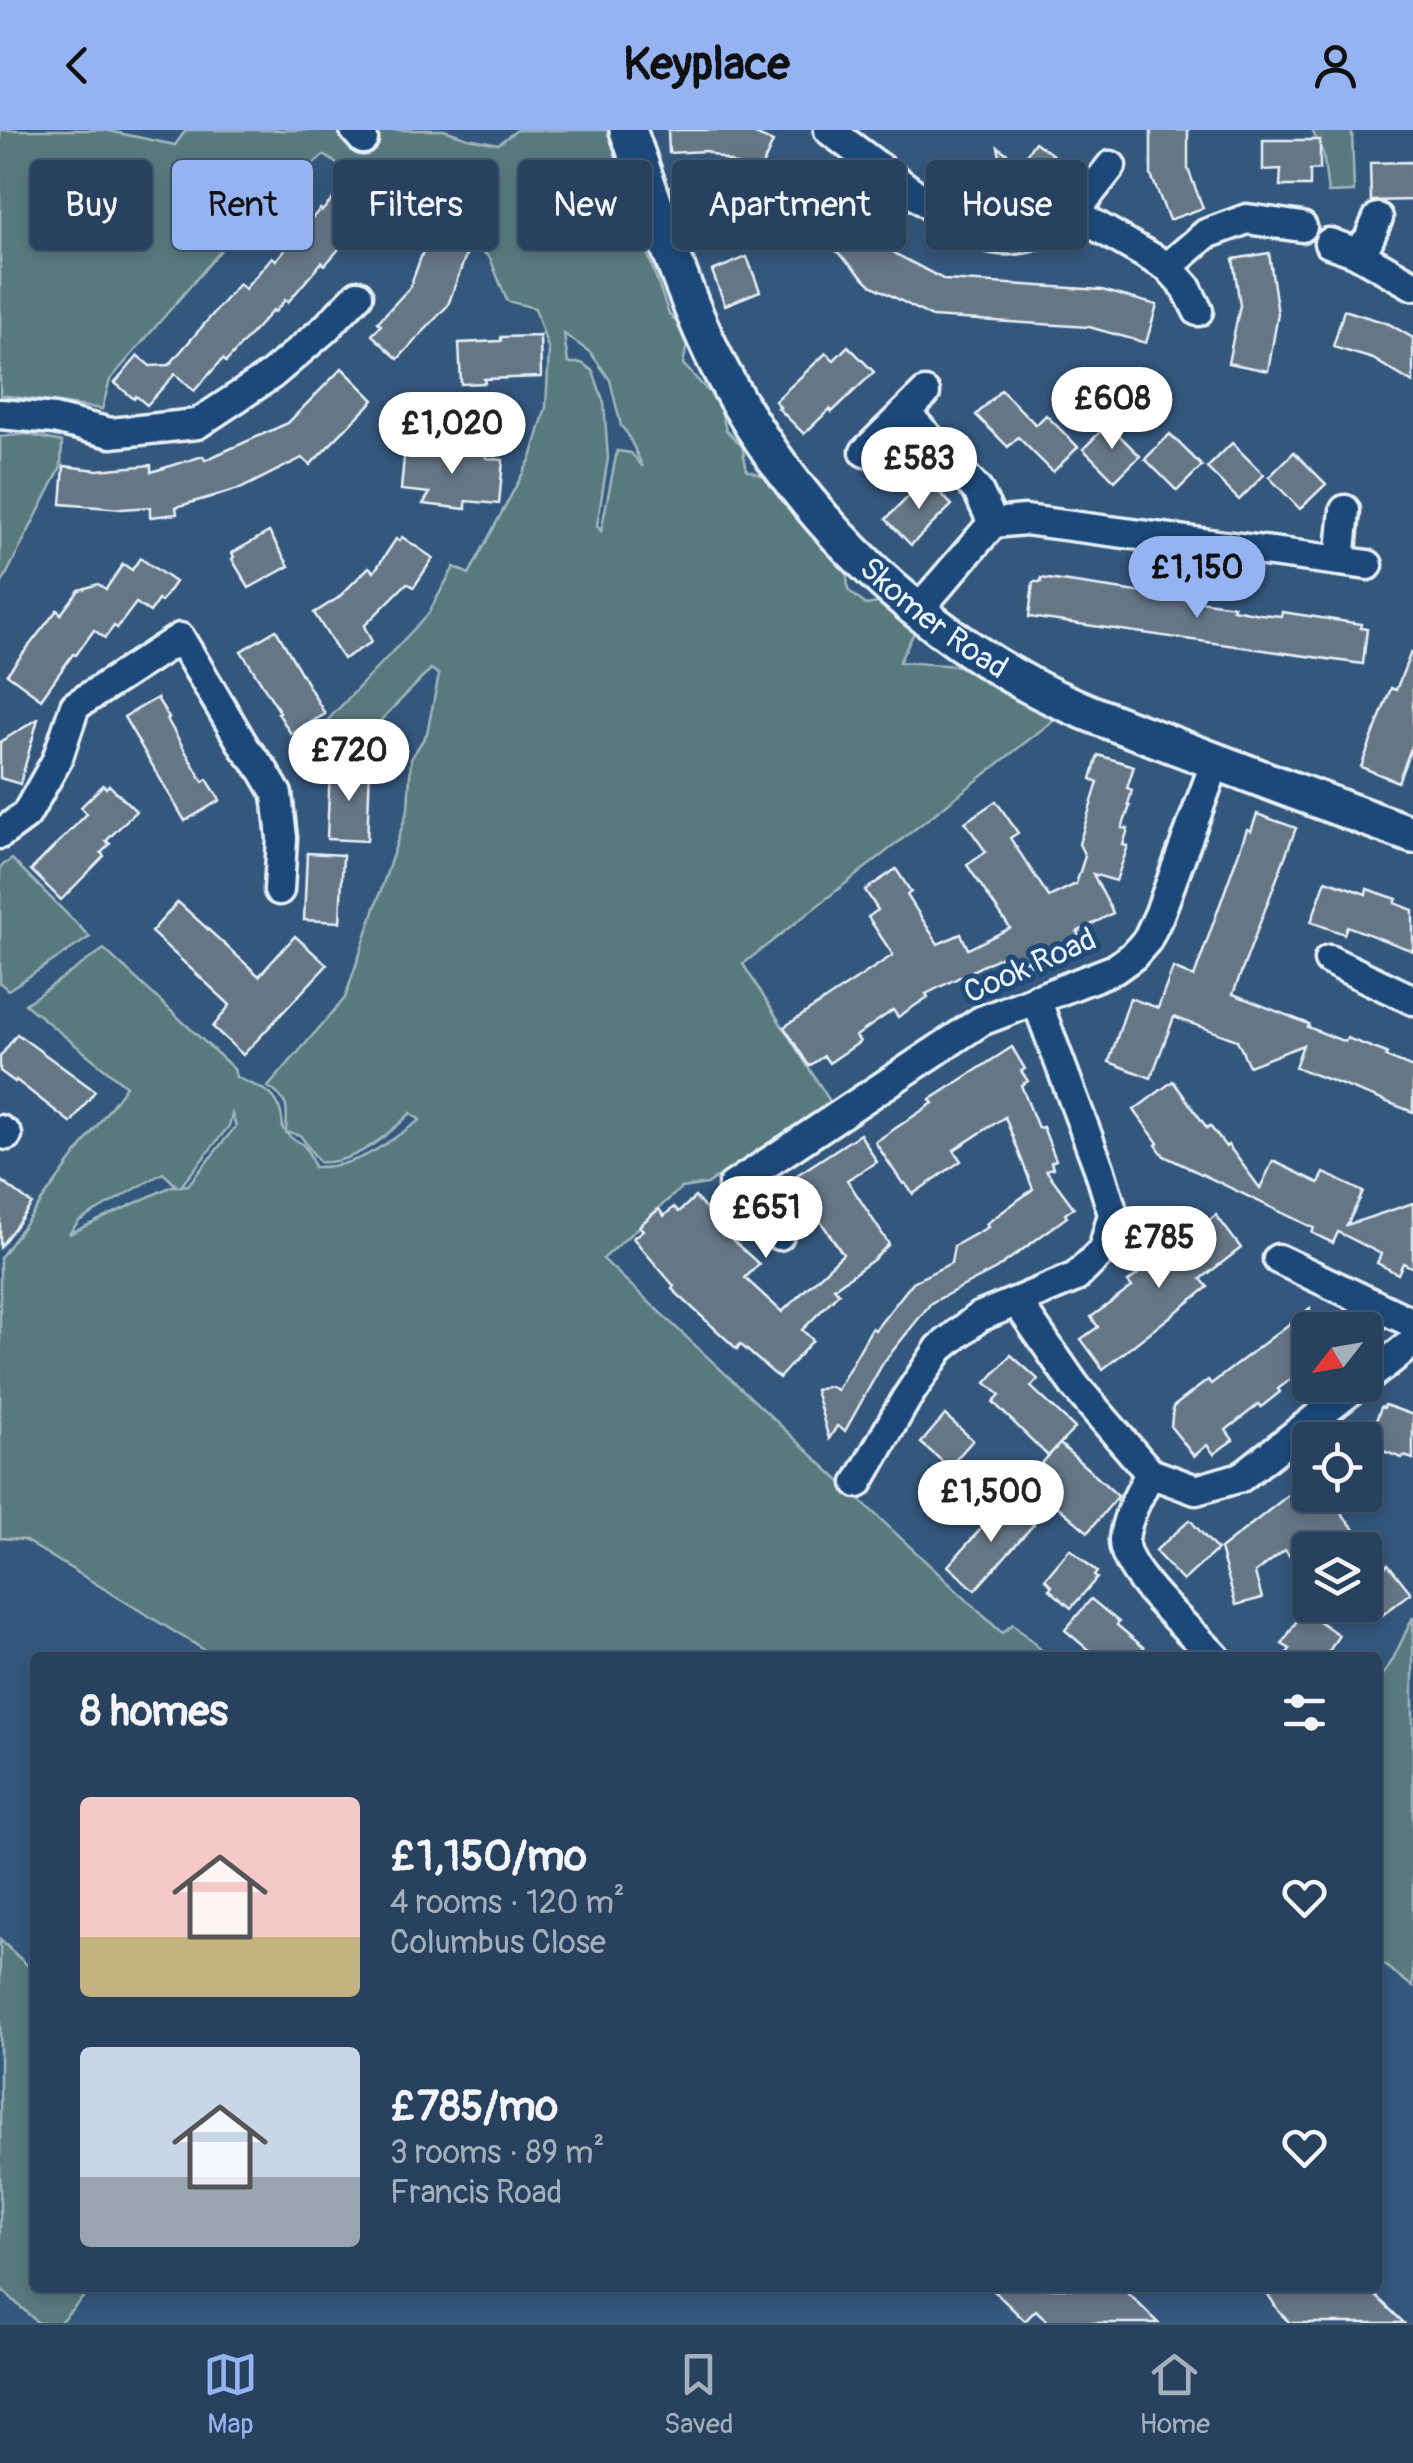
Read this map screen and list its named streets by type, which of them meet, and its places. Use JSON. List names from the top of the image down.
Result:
{
  "streets": {
    "street": ["Skomer Road", "Cook Road"]
  },
  "crossings": [
    ["Skomer Road", "Cook Road"]
  ],
  "north": "bottom left",
  "page": {
    "header": "Keyplace",
    "chip": [
      "Buy",
      "Rent",
      "Filters",
      "New",
      "Apartment",
      "House"
    ],
    "price": [
      "£608",
      "£1,020",
      "£583",
      "£1,150",
      "£720",
      "£651",
      "£785",
      "£1,500"
    ],
    "heading": "8 homes",
    "list": [
      {
        "name": "£1,150/mo",
        "note": "4 rooms · 120 m² · Columbus Close"
      },
      {
        "name": "£785/mo",
        "note": "3 rooms · 89 m² · Francis Road"
      }
    ],
    "tabs": ["Map", "Saved", "Home"]
  }
}
